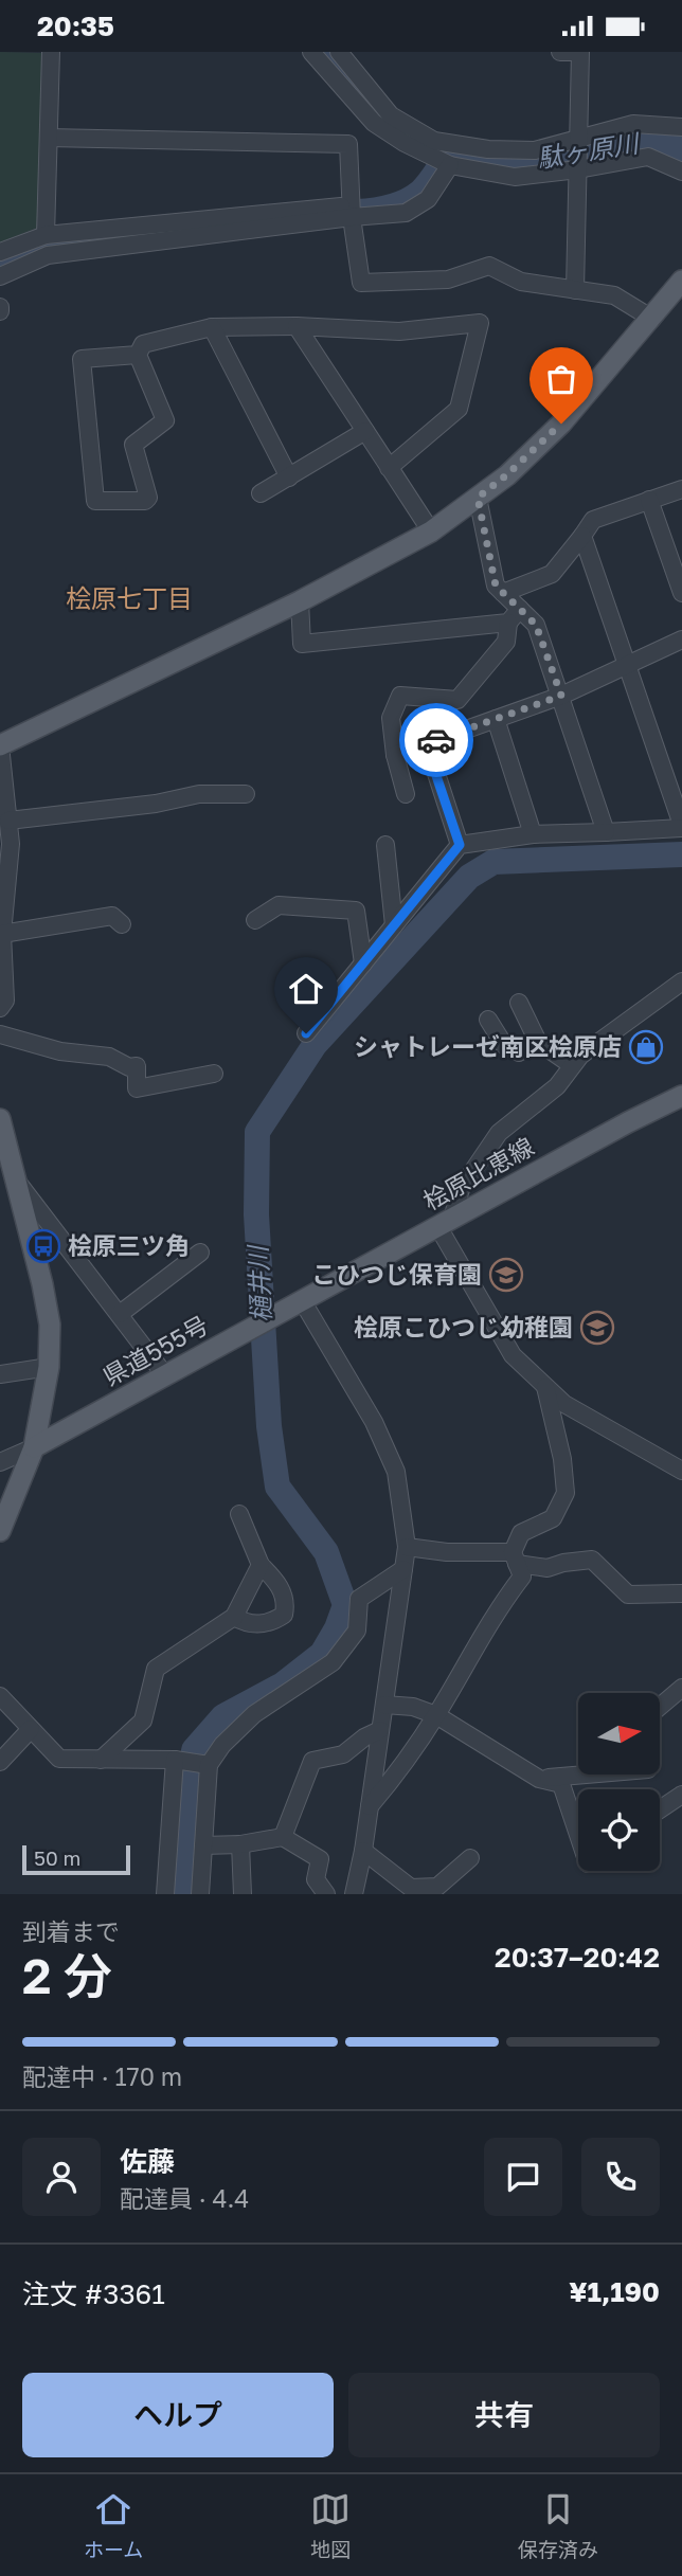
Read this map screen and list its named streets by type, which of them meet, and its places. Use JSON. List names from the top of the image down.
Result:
{
  "streets": {
    "main road": ["桧原比恵線", "県道555号"]
  },
  "crossings": [
    ["桧原比恵線", "県道555号"]
  ],
  "districts": ["桧原七丁目"],
  "water": ["駄ヶ原川", "樋井川"],
  "places": {
    "shop": ["シャトレーゼ南区桧原店"],
    "bus stop": ["桧原三ツ角"],
    "school or university": ["こひつじ保育園", "桧原こひつじ幼稚園"]
  },
  "scale_bar": "50 m",
  "north": "right",
  "page": {
    "status": "20:35",
    "scale": "50 m",
    "heading": ["2 分", "到着まで", "20:37–20:42"],
    "panel": [
      "佐藤",
      "配達員 · 4.4",
      "注文 #3361",
      "¥1,190"
    ],
    "bar": "配達中 · 170 m",
    "buttons": ["ヘルプ", "共有"],
    "tabs": ["ホーム", "地図", "保存済み"]
  }
}
